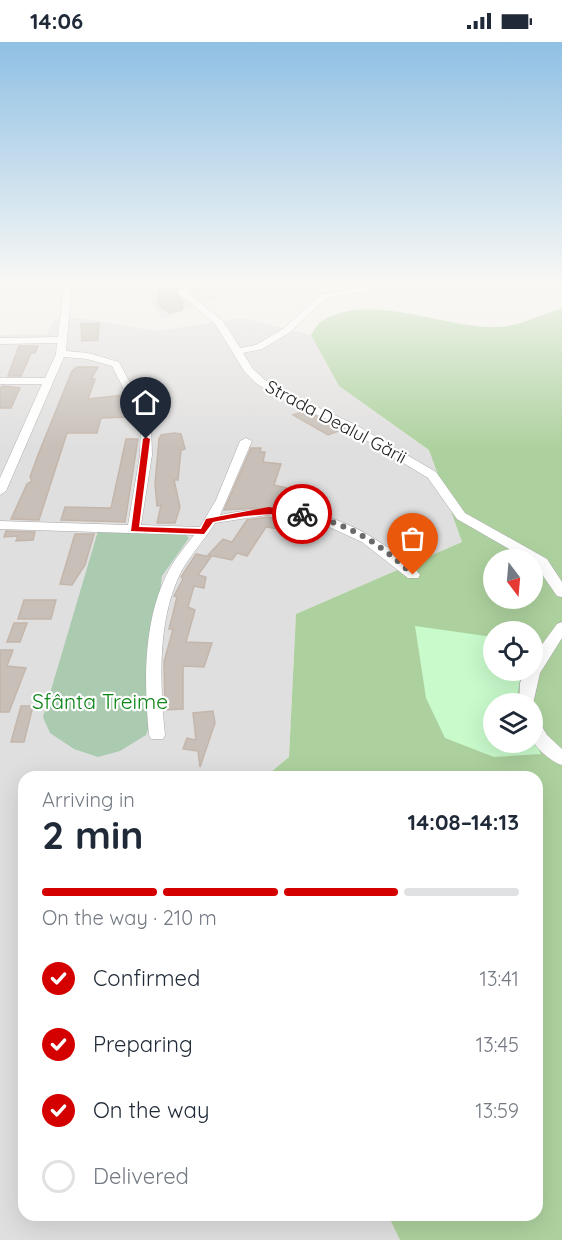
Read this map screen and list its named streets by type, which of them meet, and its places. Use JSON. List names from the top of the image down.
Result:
{
  "streets": {
    "street": ["Strada Dealul Gării"]
  },
  "parks": ["Sfânta Treime"],
  "north": "bottom",
  "page": {
    "status": "14:06",
    "heading": ["2 min", "Arriving in", "14:08–14:13"],
    "bar": "On the way · 210 m",
    "list": [
      ["Confirmed", "13:41"],
      ["Preparing", "13:45"],
      ["On the way", "13:59"],
      "Delivered"
    ]
  }
}
